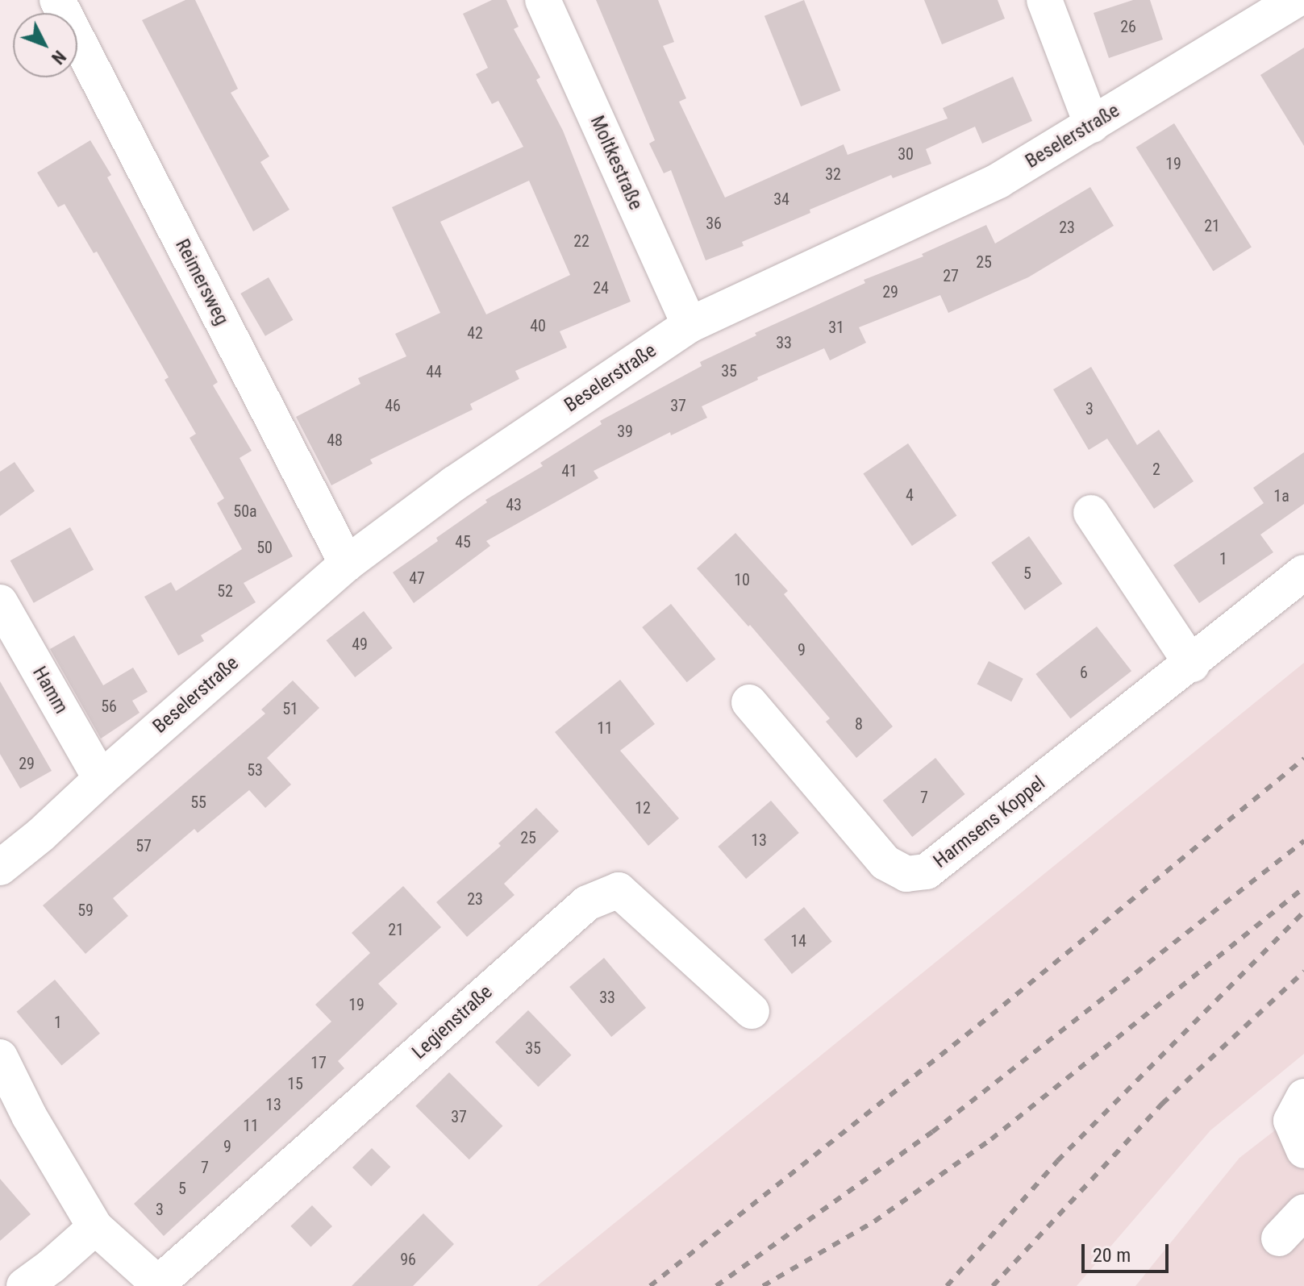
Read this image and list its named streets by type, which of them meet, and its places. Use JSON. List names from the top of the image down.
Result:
{
  "streets": {
    "street": [
      "Beselerstraße",
      "Moltkestraße",
      "Reimersweg",
      "Hamm",
      "Harmsens Koppel",
      "Legienstraße"
    ]
  },
  "crossings": [
    ["Beselerstraße", "Moltkestraße"],
    ["Beselerstraße", "Reimersweg"],
    ["Beselerstraße", "Hamm"]
  ],
  "house_numbers": [
    "26",
    "30",
    "19",
    "32",
    "34",
    "36",
    "21",
    "23",
    "22",
    "25",
    "27",
    "24",
    "29",
    "40",
    "31",
    "42",
    "33",
    "35",
    "44",
    "46",
    "37",
    "3",
    "39",
    "48",
    "2",
    "41",
    "4",
    "1a",
    "43",
    "50a",
    "45",
    "50",
    "1",
    "5",
    "47",
    "10",
    "52",
    "49",
    "9",
    "6",
    "56",
    "51",
    "8",
    "11",
    "29",
    "53",
    "7",
    "55",
    "12",
    "25",
    "13",
    "57",
    "23",
    "59",
    "21",
    "14",
    "33",
    "19",
    "1",
    "35",
    "17",
    "15",
    "13",
    "37",
    "11",
    "9",
    "7",
    "5",
    "3",
    "96"
  ],
  "scale_bar": "20 m",
  "north": "bottom right"
}
